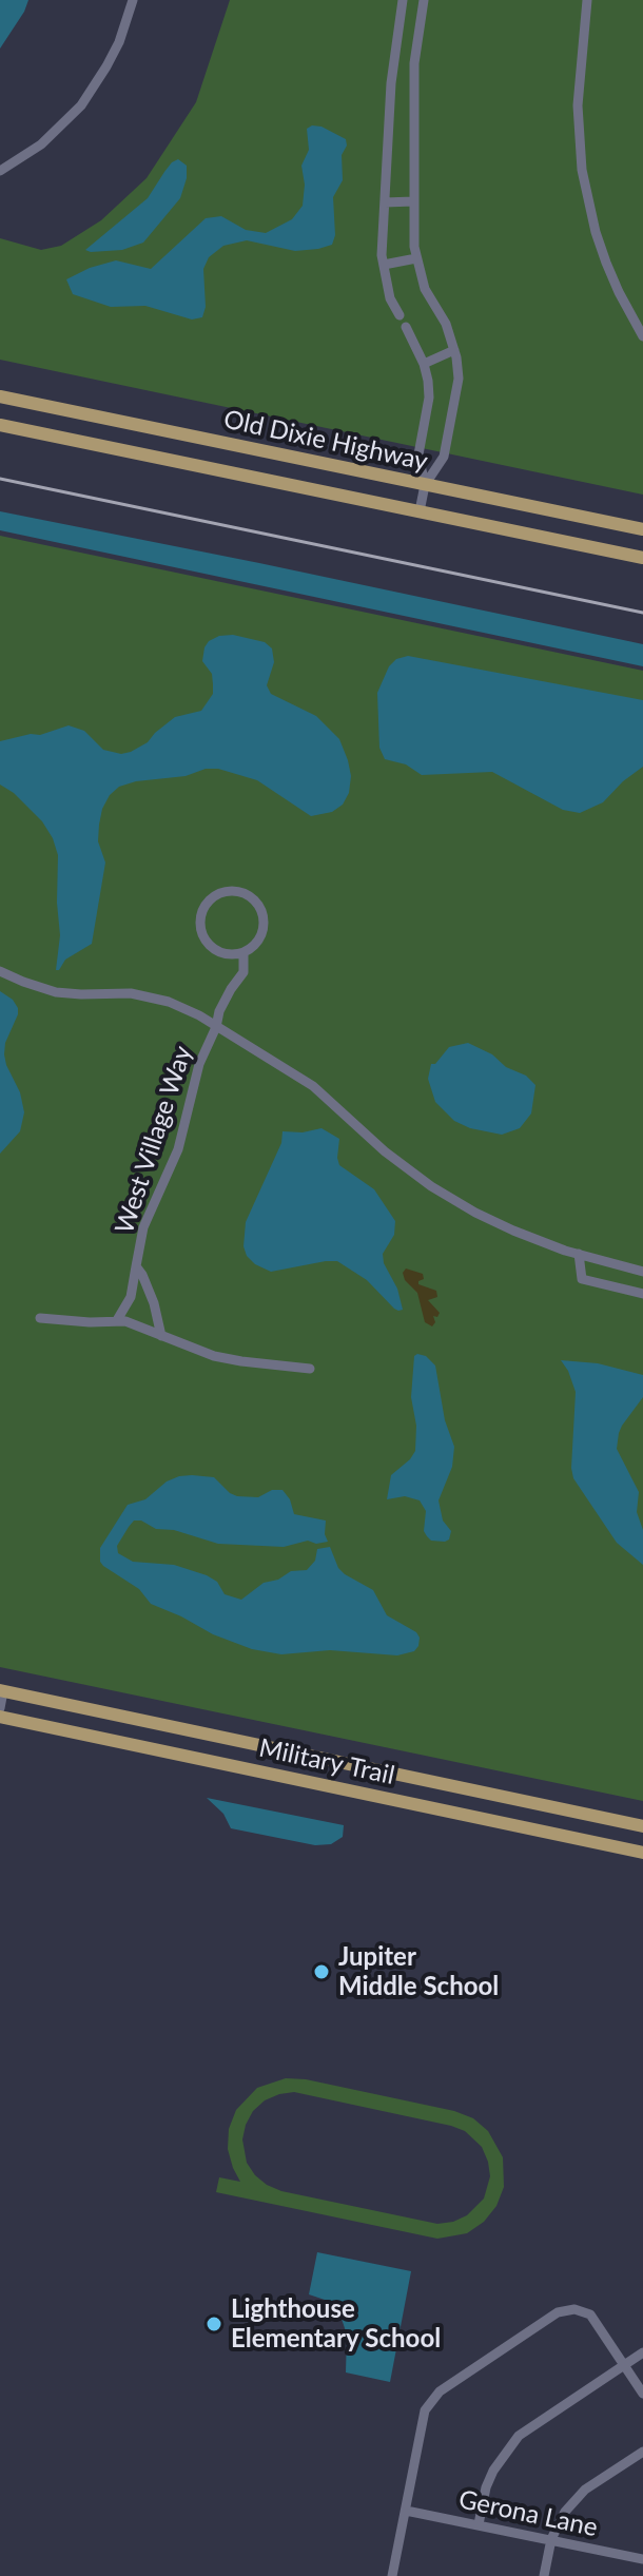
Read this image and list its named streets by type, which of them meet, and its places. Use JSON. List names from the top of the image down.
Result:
{
  "streets": {
    "main road": ["Old Dixie Highway", "Military Trail"],
    "street": ["West Village Way", "Gerona Lane"]
  },
  "places": ["Jupiter Middle School", "Lighthouse Elementary School"]
}
